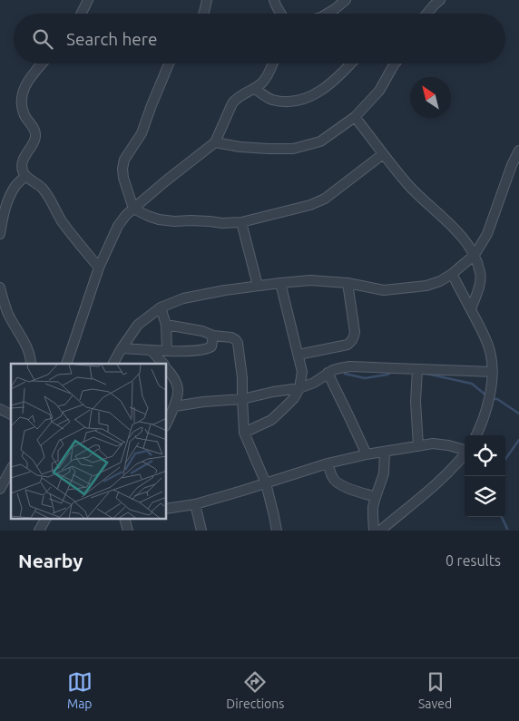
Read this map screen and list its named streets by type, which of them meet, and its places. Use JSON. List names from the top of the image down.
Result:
{
  "north": "top left",
  "page": {
    "search": "Search here",
    "heading": ["Nearby", "0 results"],
    "nav": ["Map", "Directions", "Saved"]
  }
}
